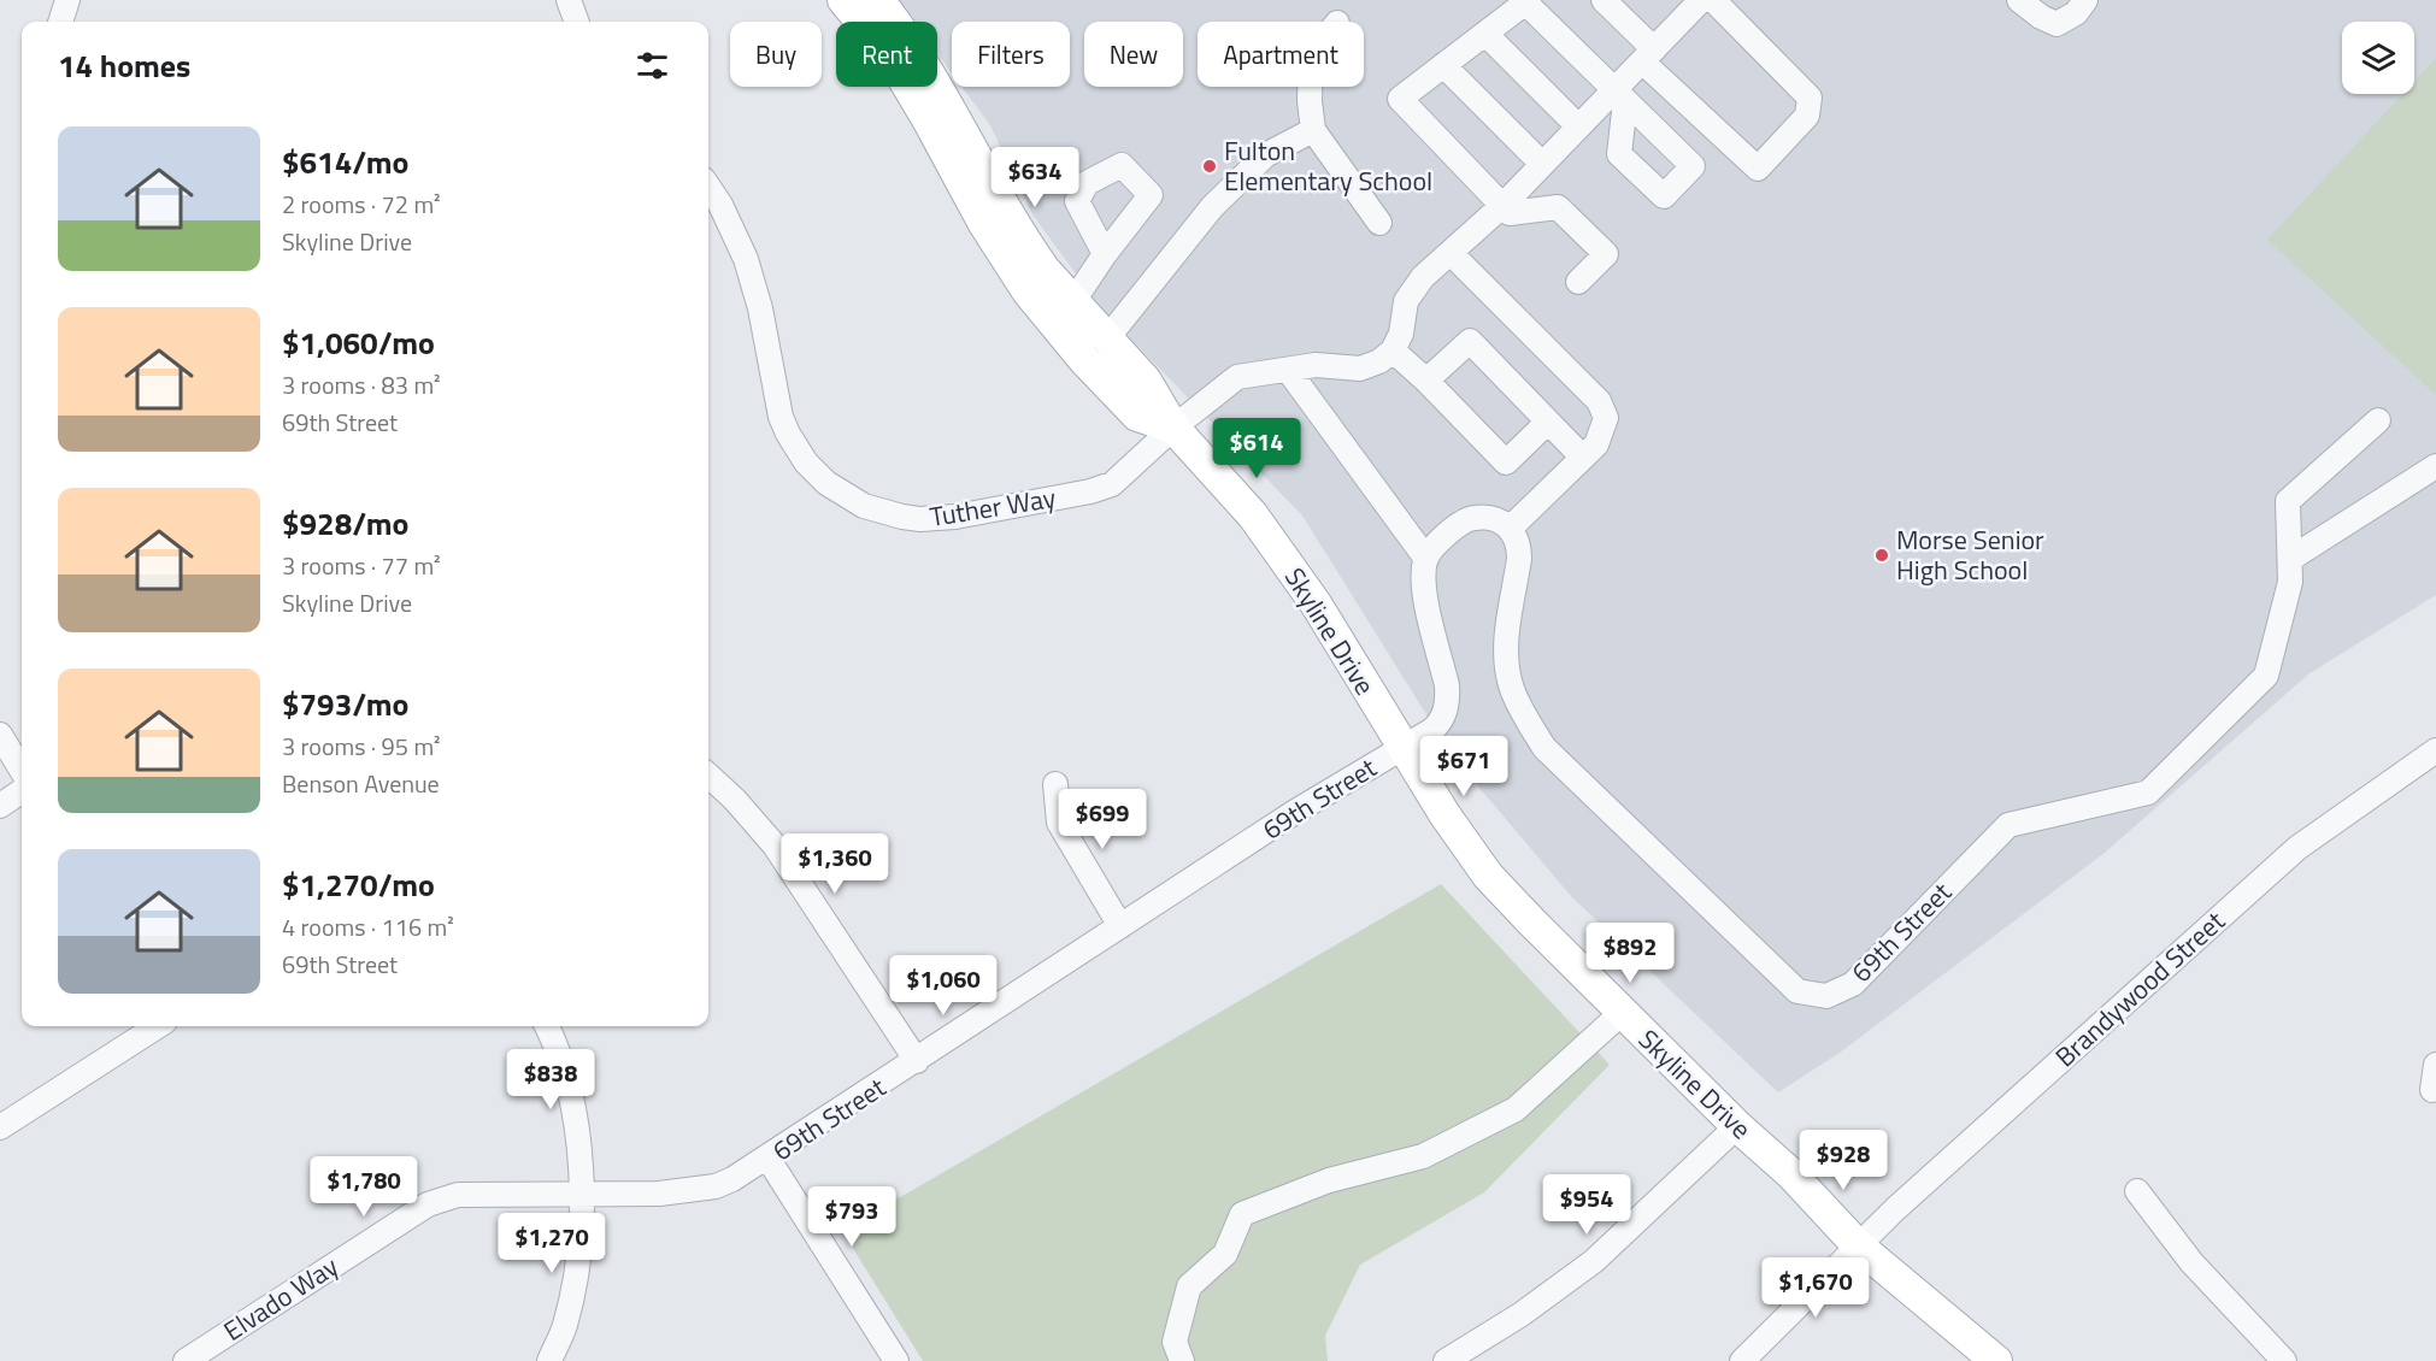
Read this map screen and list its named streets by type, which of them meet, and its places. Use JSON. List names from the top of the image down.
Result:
{
  "streets": {
    "main road": ["Skyline Drive"],
    "street": [
      "Tuther Way",
      "69th Street",
      "Brandywood Street",
      "Elvado Way"
    ]
  },
  "crossings": [
    ["Tuther Way", "Skyline Drive"],
    ["Skyline Drive", "69th Street"],
    ["Skyline Drive", "Brandywood Street"],
    ["69th Street", "Elvado Way"]
  ],
  "places": ["Fulton Elementary School", "Morse Senior High School"],
  "page": {
    "chip": [
      "Buy",
      "Rent",
      "Filters",
      "New",
      "Apartment"
    ],
    "heading": "14 homes",
    "list": [
      {
        "name": "$614/mo",
        "note": "2 rooms · 72 m² · Skyline Drive"
      },
      {
        "name": "$1,060/mo",
        "note": "3 rooms · 83 m² · 69th Street"
      },
      {
        "name": "$928/mo",
        "note": "3 rooms · 77 m² · Skyline Drive"
      },
      {
        "name": "$793/mo",
        "note": "3 rooms · 95 m² · Benson Avenue"
      },
      {
        "name": "$1,270/mo",
        "note": "4 rooms · 116 m² · 69th Street"
      }
    ],
    "price": [
      "$634",
      "$614",
      "$671",
      "$699",
      "$1,360",
      "$892",
      "$1,060",
      "$838",
      "$928",
      "$1,780",
      "$954",
      "$793",
      "$1,270",
      "$1,670"
    ]
  }
}
